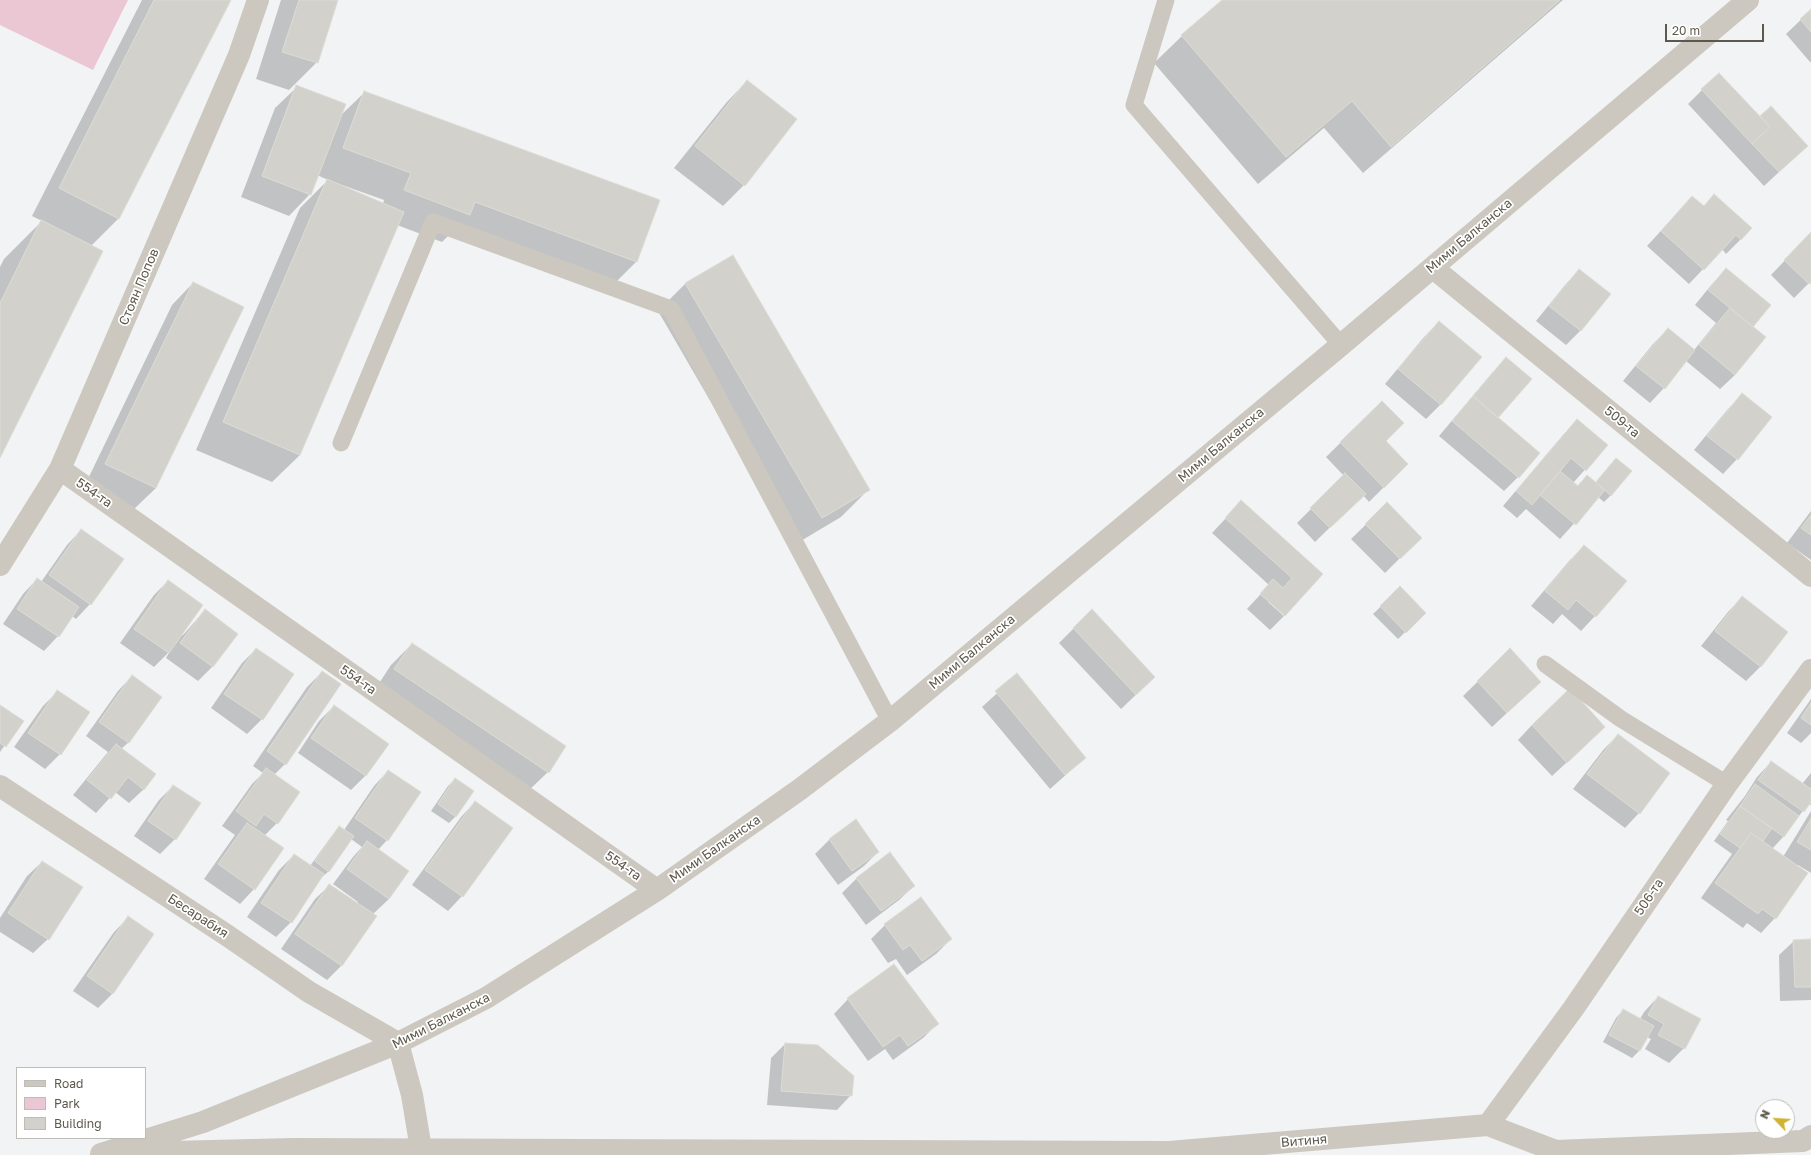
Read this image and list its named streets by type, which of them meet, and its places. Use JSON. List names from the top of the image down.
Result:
{
  "streets": {
    "street": [
      "Мими Балканска",
      "Стоян Попов",
      "509-та",
      "554-та",
      "506-та",
      "Бесарабия",
      "Витиня"
    ]
  },
  "crossings": [
    ["Мими Балканска", "509-та"],
    ["Мими Балканска", "554-та"],
    ["Мими Балканска", "Бесарабия"],
    ["Мими Балканска", "Витиня"],
    ["Стоян Попов", "554-та"],
    ["506-та", "Витиня"]
  ],
  "legend": ["Road", "Park", "Building"],
  "scale_bar": "20 m",
  "north": "top left"
}
